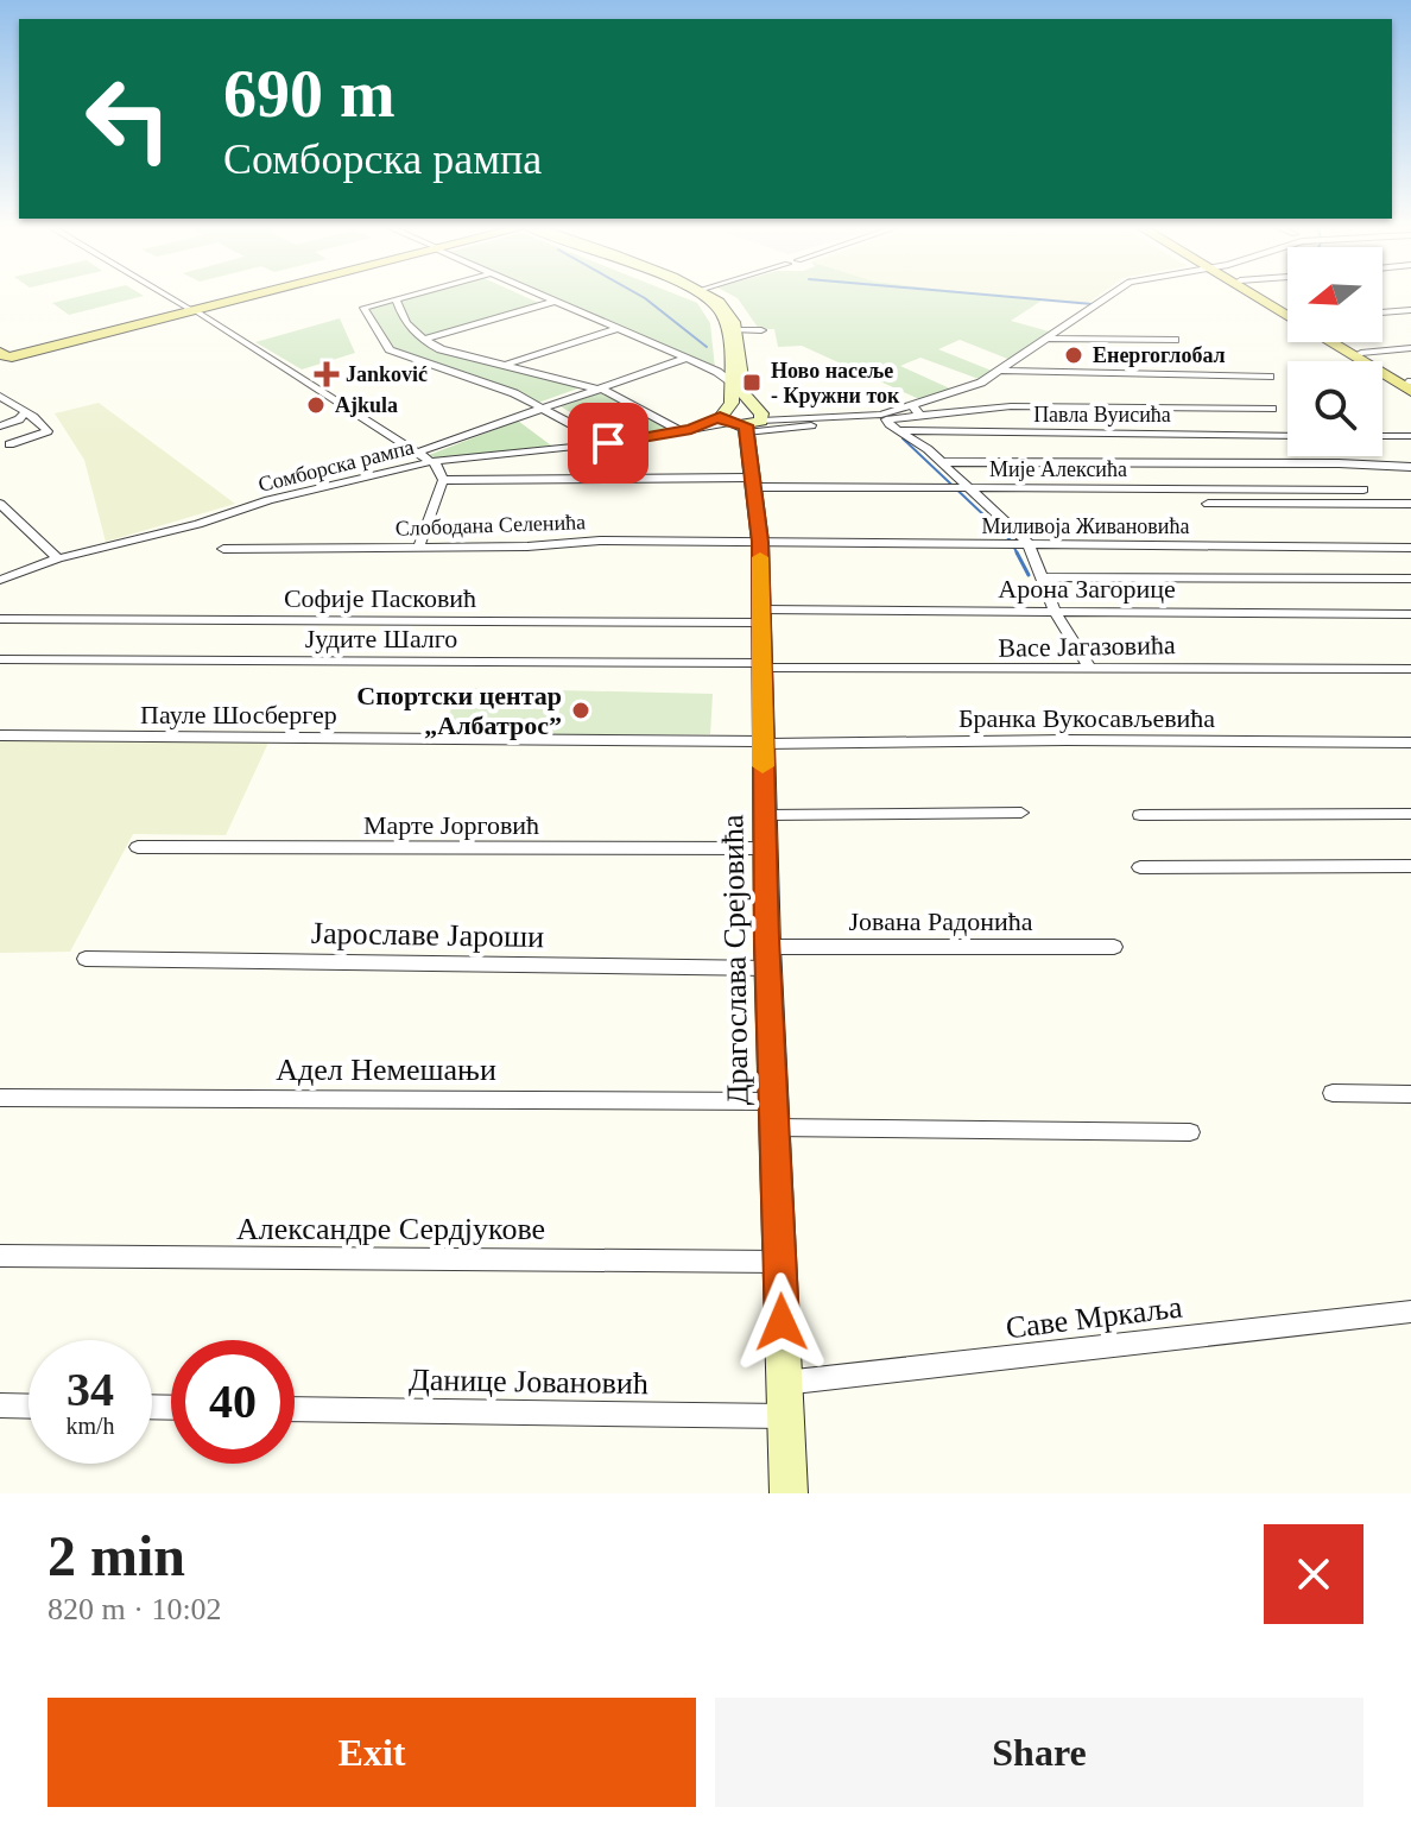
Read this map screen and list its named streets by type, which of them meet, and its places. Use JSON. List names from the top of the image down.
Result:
{
  "streets": {
    "street": [
      "Павла Вуисића",
      "Сомборска рампа",
      "Мије Алексића",
      "Слободана Селенића",
      "Миливоја Живановића",
      "Арона Загорице",
      "Софије Пасковић",
      "Јудите Шалго",
      "Васе Јагазовића",
      "Пауле Шосбергер",
      "Бранка Вукосављевића",
      "Марте Јорговић",
      "Јована Радонића",
      "Јарославе Јароши",
      "Драгослава Срејовића",
      "Адел Немешањи",
      "Александре Сердјукове",
      "Саве Мркаља",
      "Данице Јовановић"
    ]
  },
  "crossings": [
    ["Сомборска рампа", "Драгослава Срејовића"],
    ["Мије Алексића", "Драгослава Срејовића"],
    ["Слободана Селенића", "Миливоја Живановића"],
    ["Слободана Селенића", "Драгослава Срејовића"],
    ["Миливоја Живановића", "Драгослава Срејовића"],
    ["Арона Загорице", "Софије Пасковић"],
    ["Арона Загорице", "Драгослава Срејовића"],
    ["Софије Пасковић", "Драгослава Срејовића"],
    ["Јудите Шалго", "Васе Јагазовића"],
    ["Јудите Шалго", "Драгослава Срејовића"],
    ["Васе Јагазовића", "Драгослава Срејовића"],
    ["Пауле Шосбергер", "Бранка Вукосављевића"],
    ["Пауле Шосбергер", "Драгослава Срејовића"],
    ["Бранка Вукосављевића", "Драгослава Срејовића"],
    ["Марте Јорговић", "Драгослава Срејовића"],
    ["Јована Радонића", "Јарославе Јароши"],
    ["Јована Радонића", "Драгослава Срејовића"],
    ["Јарославе Јароши", "Драгослава Срејовића"],
    ["Драгослава Срејовића", "Адел Немешањи"],
    ["Драгослава Срејовића", "Александре Сердјукове"],
    ["Драгослава Срејовића", "Саве Мркаља"],
    ["Драгослава Срејовића", "Данице Јовановић"]
  ],
  "places": {
    "other": ["Енергоглобал", "Ajkula", "Спортски центар „Албатрос”"],
    "health": ["Janković"],
    "transit": ["Ново насеље - Кружни ток"]
  },
  "north": "left",
  "page": {
    "turn": ["690 m", "Сомборска рампа"],
    "speed": "34 km/h",
    "limit": "40",
    "heading": ["2 min", "820 m · 10:02"],
    "buttons": ["Exit", "Share"]
  }
}
